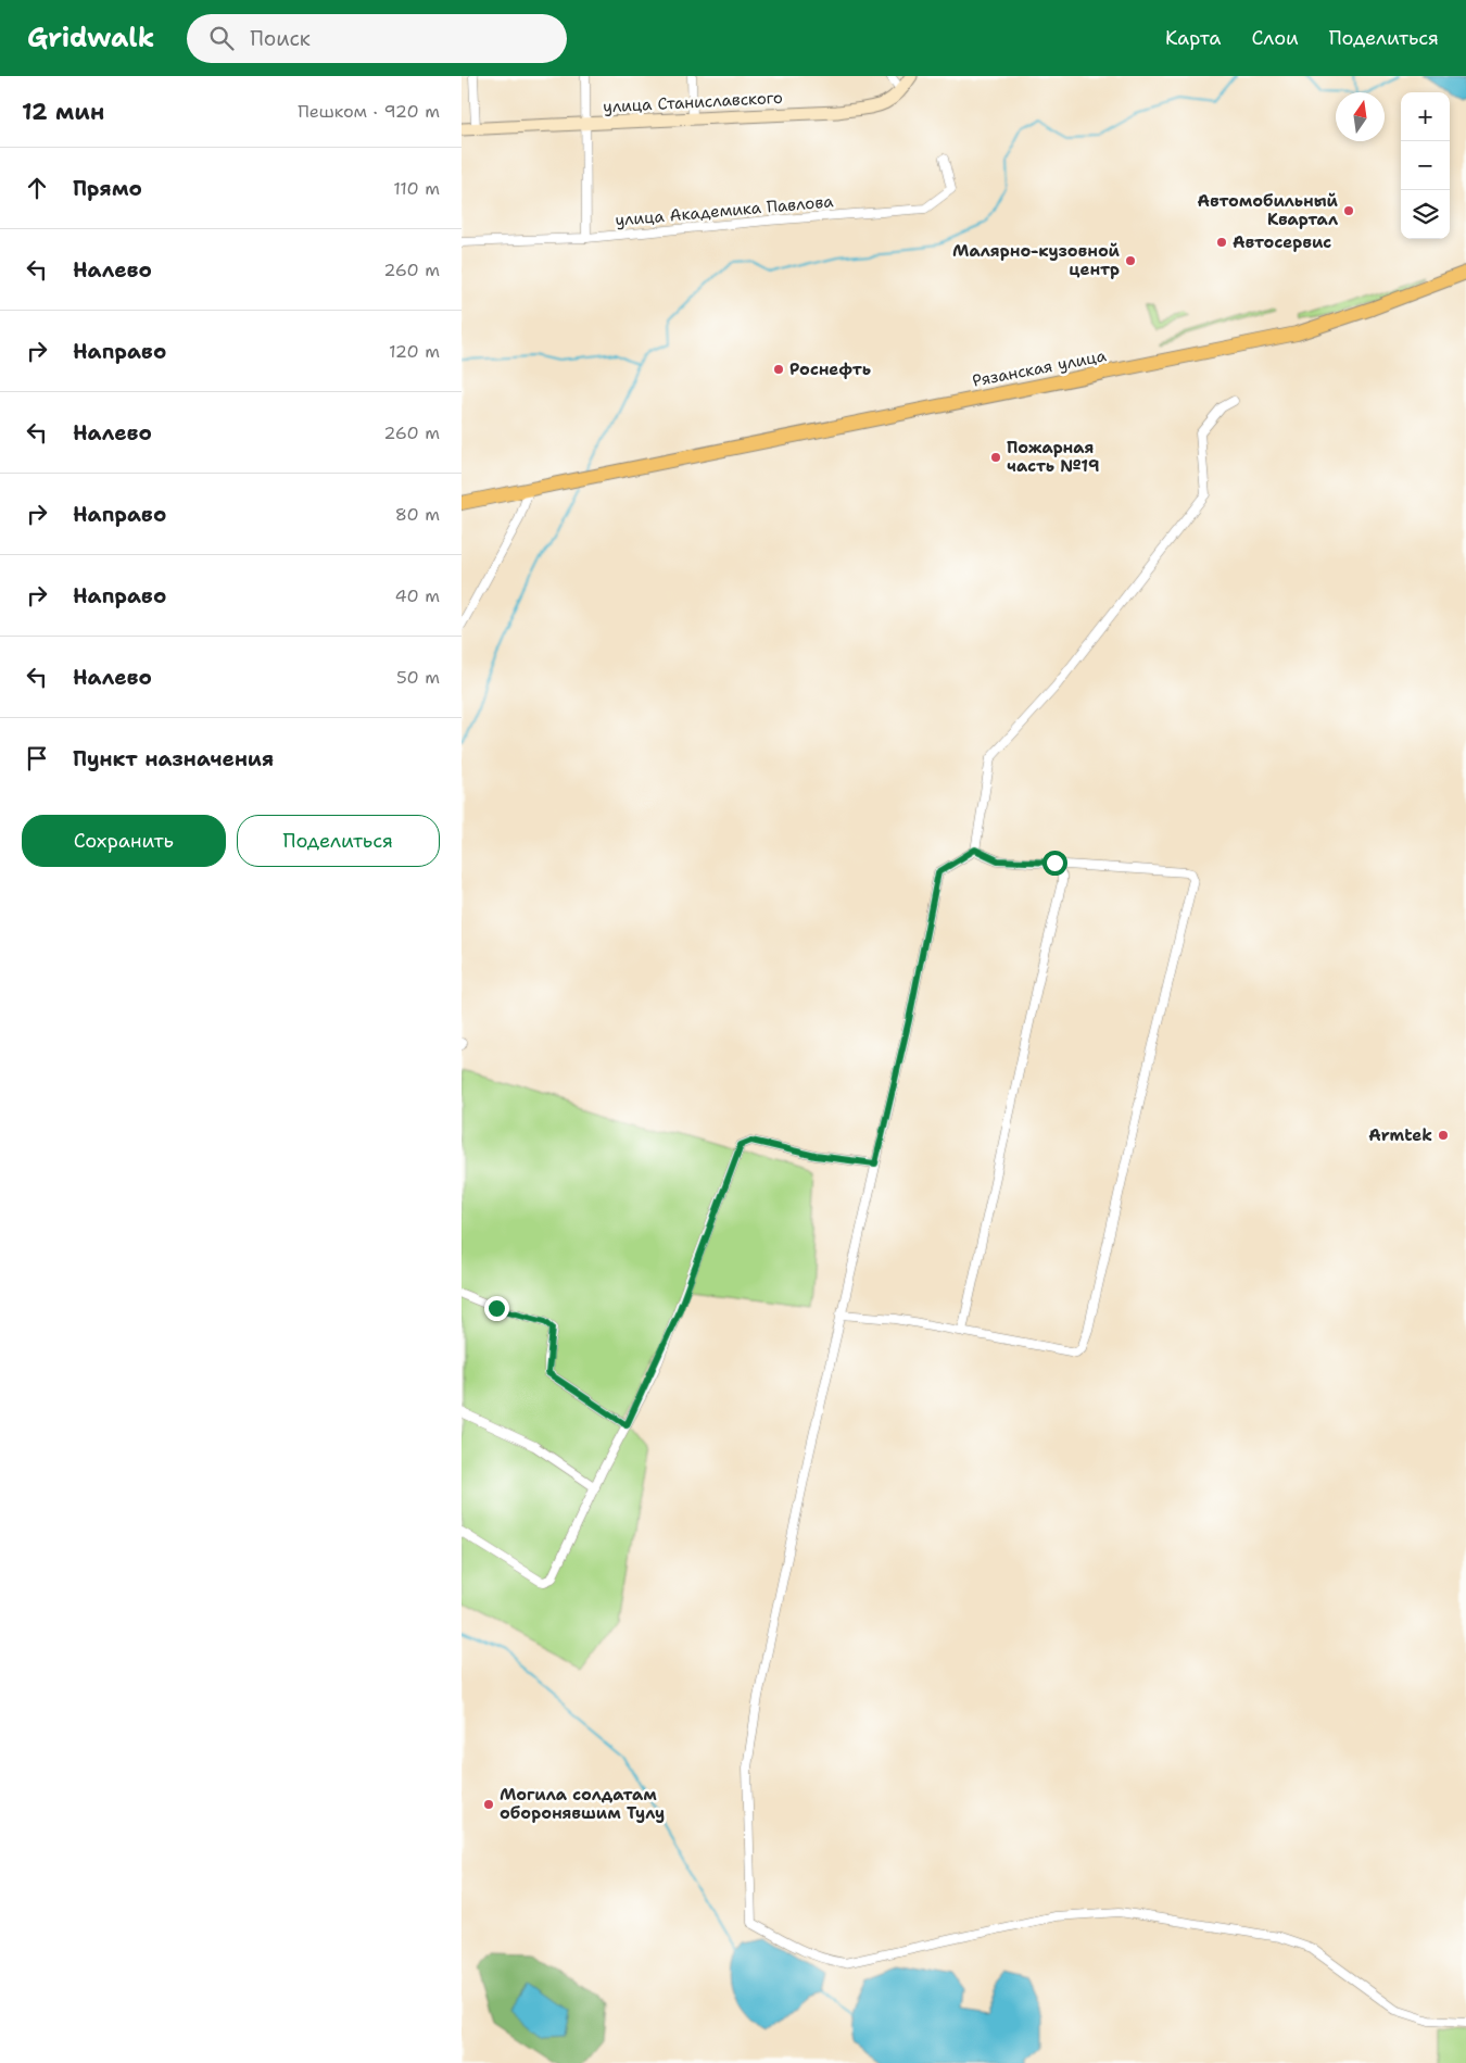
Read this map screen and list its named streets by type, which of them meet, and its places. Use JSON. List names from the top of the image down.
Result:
{
  "streets": {
    "main road": ["Рязанская улица"],
    "street": ["улица Станиславского", "улица Академика Павлова"]
  },
  "places": [
    "Автомобильный Квартал",
    "Автосервис",
    "Малярно-кузовной центр",
    "Роснефть",
    "Пожарная часть №19",
    "Armtek",
    "Могила солдатам оборонявшим Тулу"
  ],
  "north": "top",
  "page": {
    "header": "Gridwalk",
    "search": "Поиск",
    "nav": ["Карта", "Слои", "Поделиться"],
    "heading": ["12 мин", "Пешком · 920 m"],
    "map_buttons": ["+", "−"],
    "list": [
      ["Прямо", "110 m"],
      ["Налево", "260 m"],
      ["Направо", "120 m"],
      ["Налево", "260 m"],
      ["Направо", "80 m"],
      ["Направо", "40 m"],
      ["Налево", "50 m"],
      "Пункт назначения"
    ],
    "buttons": ["Сохранить", "Поделиться"]
  }
}
